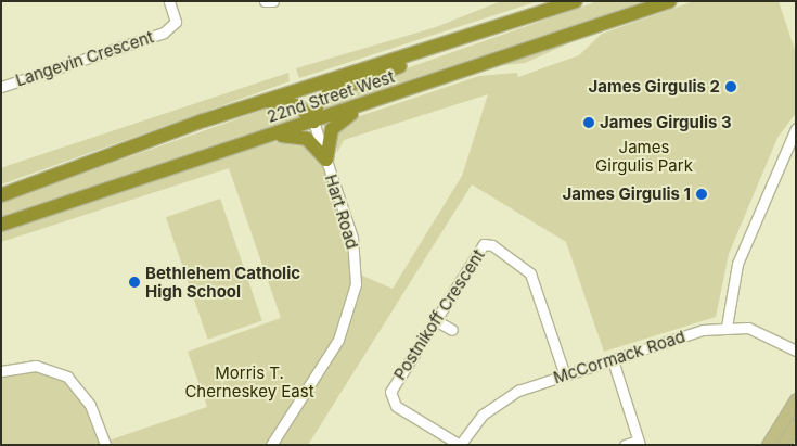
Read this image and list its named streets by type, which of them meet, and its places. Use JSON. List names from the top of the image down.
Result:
{
  "streets": {
    "highway": ["22nd Street West"],
    "street": [
      "Langevin Crescent",
      "Hart Road",
      "Postnikoff Crescent",
      "McCormack Road"
    ]
  },
  "crossings": [
    ["22nd Street West", "Hart Road"],
    ["Postnikoff Crescent", "McCormack Road"]
  ],
  "parks": ["James Girgulis Park", "Morris T. Cherneskey East"],
  "places": [
    "James Girgulis 2",
    "James Girgulis 3",
    "James Girgulis 1",
    "Bethlehem Catholic High School"
  ]
}
